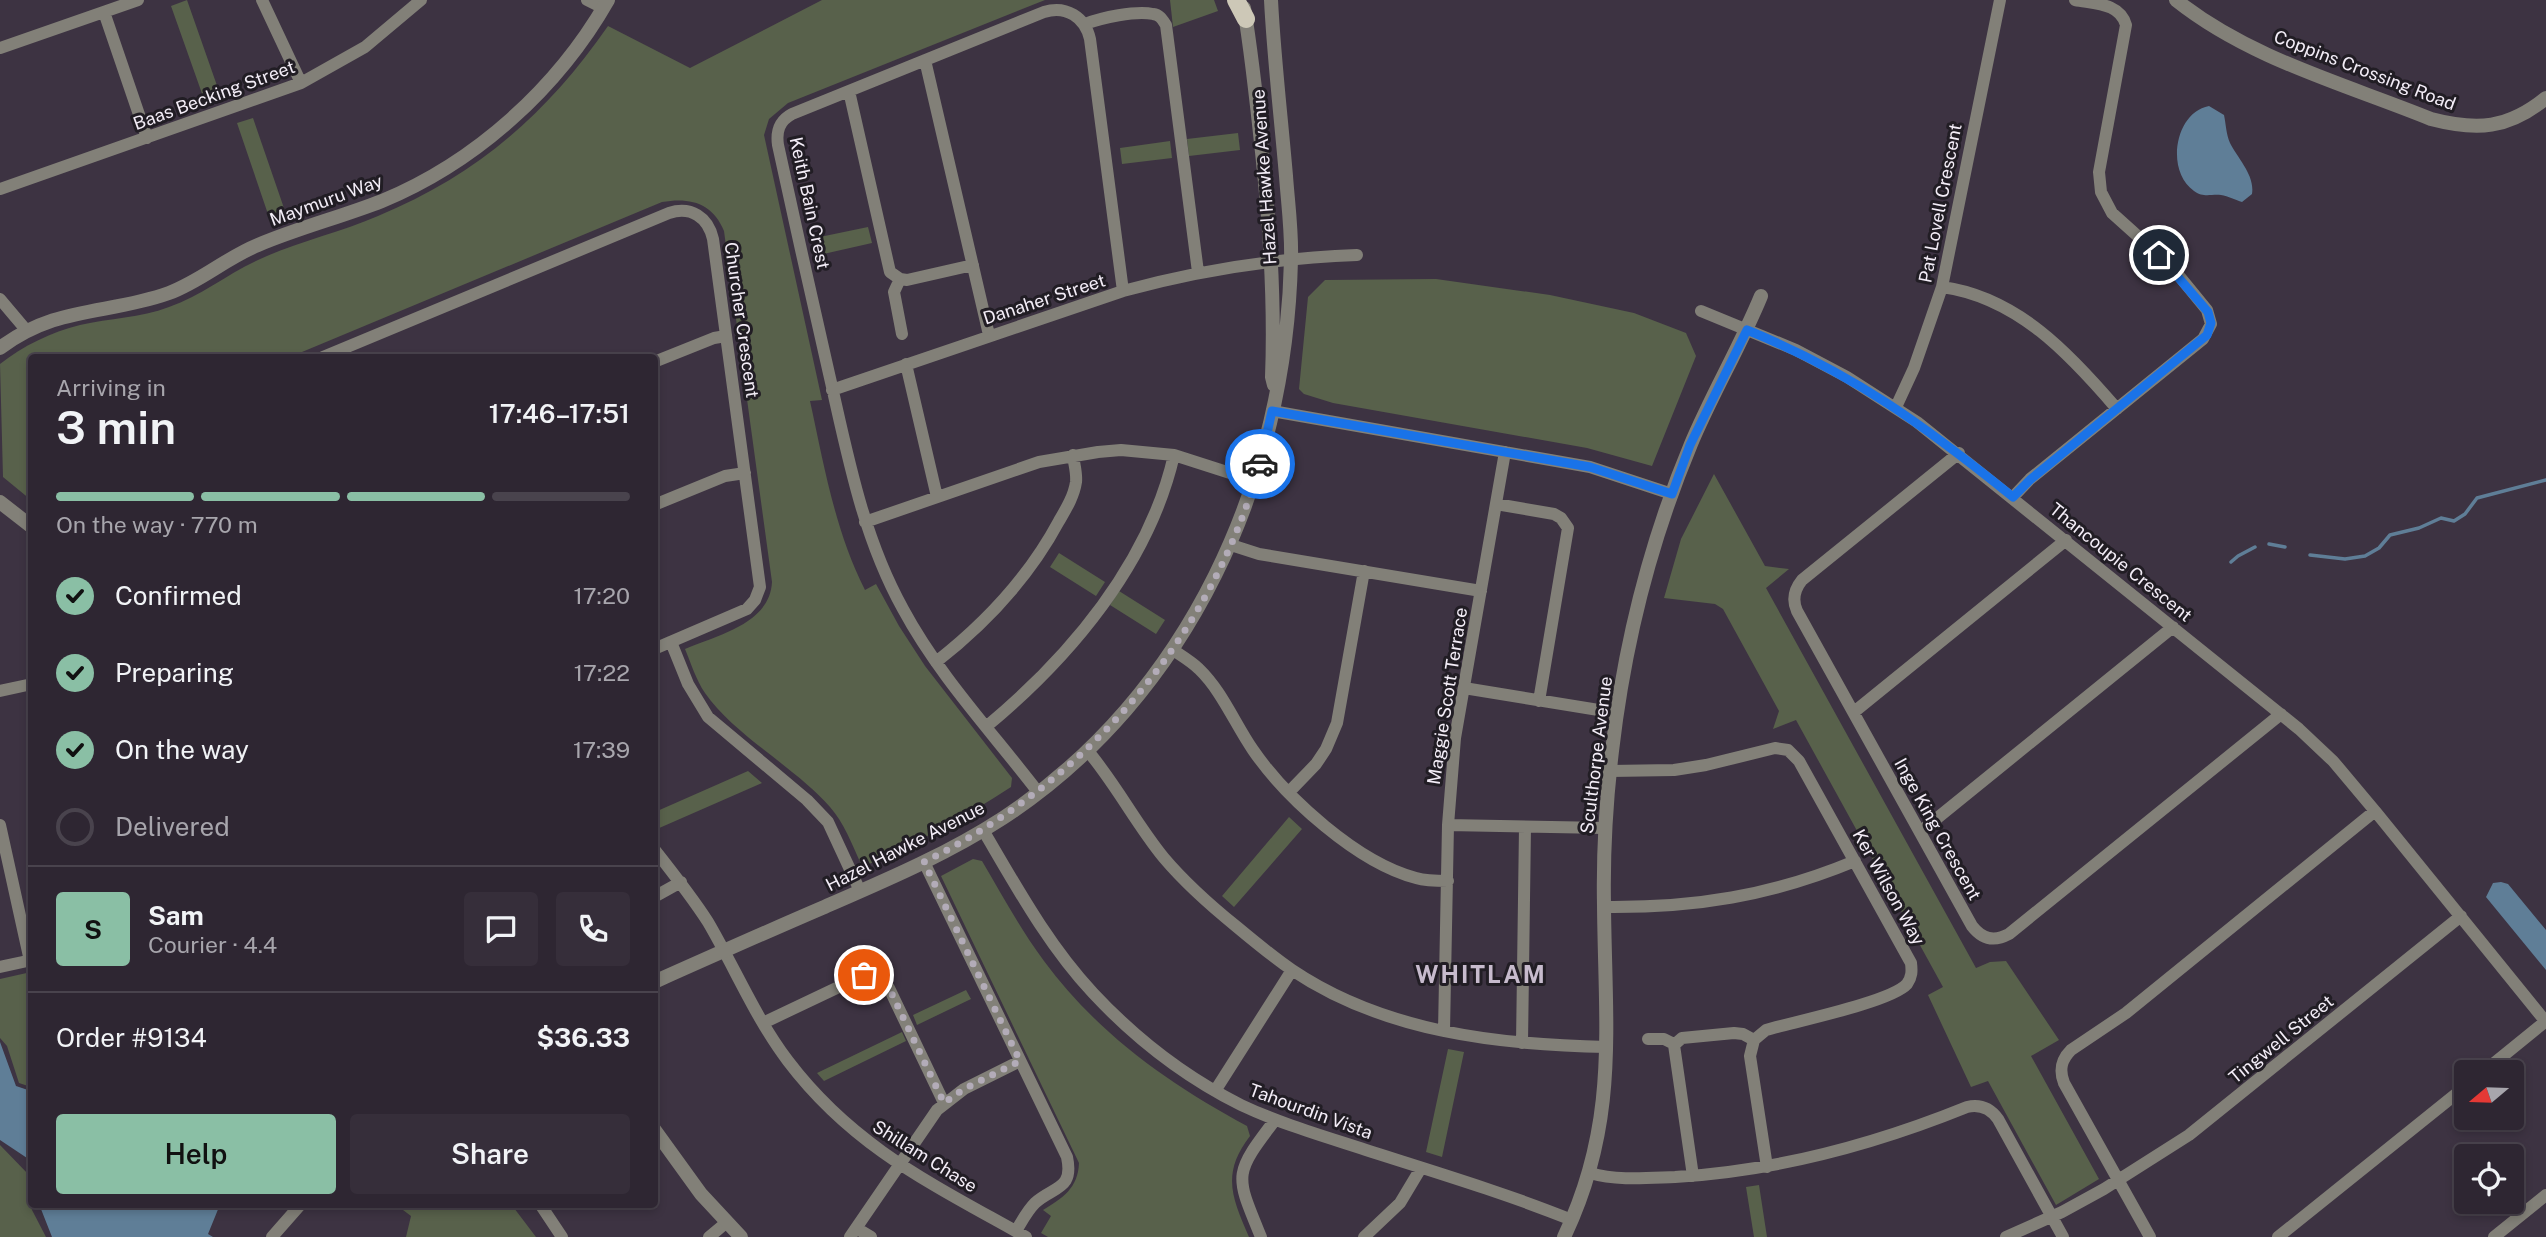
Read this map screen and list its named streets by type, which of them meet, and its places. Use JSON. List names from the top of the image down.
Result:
{
  "streets": {
    "street": [
      "Coppins Crossing Road",
      "Baas Becking Street",
      "Hazel Hawke Avenue",
      "Maymuru Way",
      "Keith Bain Crest",
      "Pat Lovell Crescent",
      "Danaher Street",
      "Churcher Crescent",
      "Thancoupie Crescent",
      "Maggie Scott Terrace",
      "Sculthorpe Avenue",
      "Inge King Crescent",
      "Ker Wilson Way",
      "Tingwell Street",
      "Tahourdin Vista",
      "Shillam Chase"
    ]
  },
  "crossings": [
    ["Hazel Hawke Avenue", "Keith Bain Crest"],
    ["Hazel Hawke Avenue", "Danaher Street"],
    ["Hazel Hawke Avenue", "Tahourdin Vista"],
    ["Hazel Hawke Avenue", "Shillam Chase"],
    ["Keith Bain Crest", "Danaher Street"],
    ["Pat Lovell Crescent", "Thancoupie Crescent"],
    ["Thancoupie Crescent", "Sculthorpe Avenue"],
    ["Thancoupie Crescent", "Inge King Crescent"],
    ["Thancoupie Crescent", "Tingwell Street"],
    ["Sculthorpe Avenue", "Ker Wilson Way"],
    ["Sculthorpe Avenue", "Tahourdin Vista"]
  ],
  "districts": ["WHITLAM"],
  "north": "left",
  "page": {
    "heading": ["3 min", "Arriving in", "17:46–17:51"],
    "panel": [
      "Sam",
      "Courier · 4.4",
      "Order #9134",
      "$36.33"
    ],
    "bar": "On the way · 770 m",
    "list": [
      ["Confirmed", "17:20"],
      ["Preparing", "17:22"],
      ["On the way", "17:39"],
      "Delivered"
    ],
    "round": "S",
    "buttons": ["Help", "Share"]
  }
}
